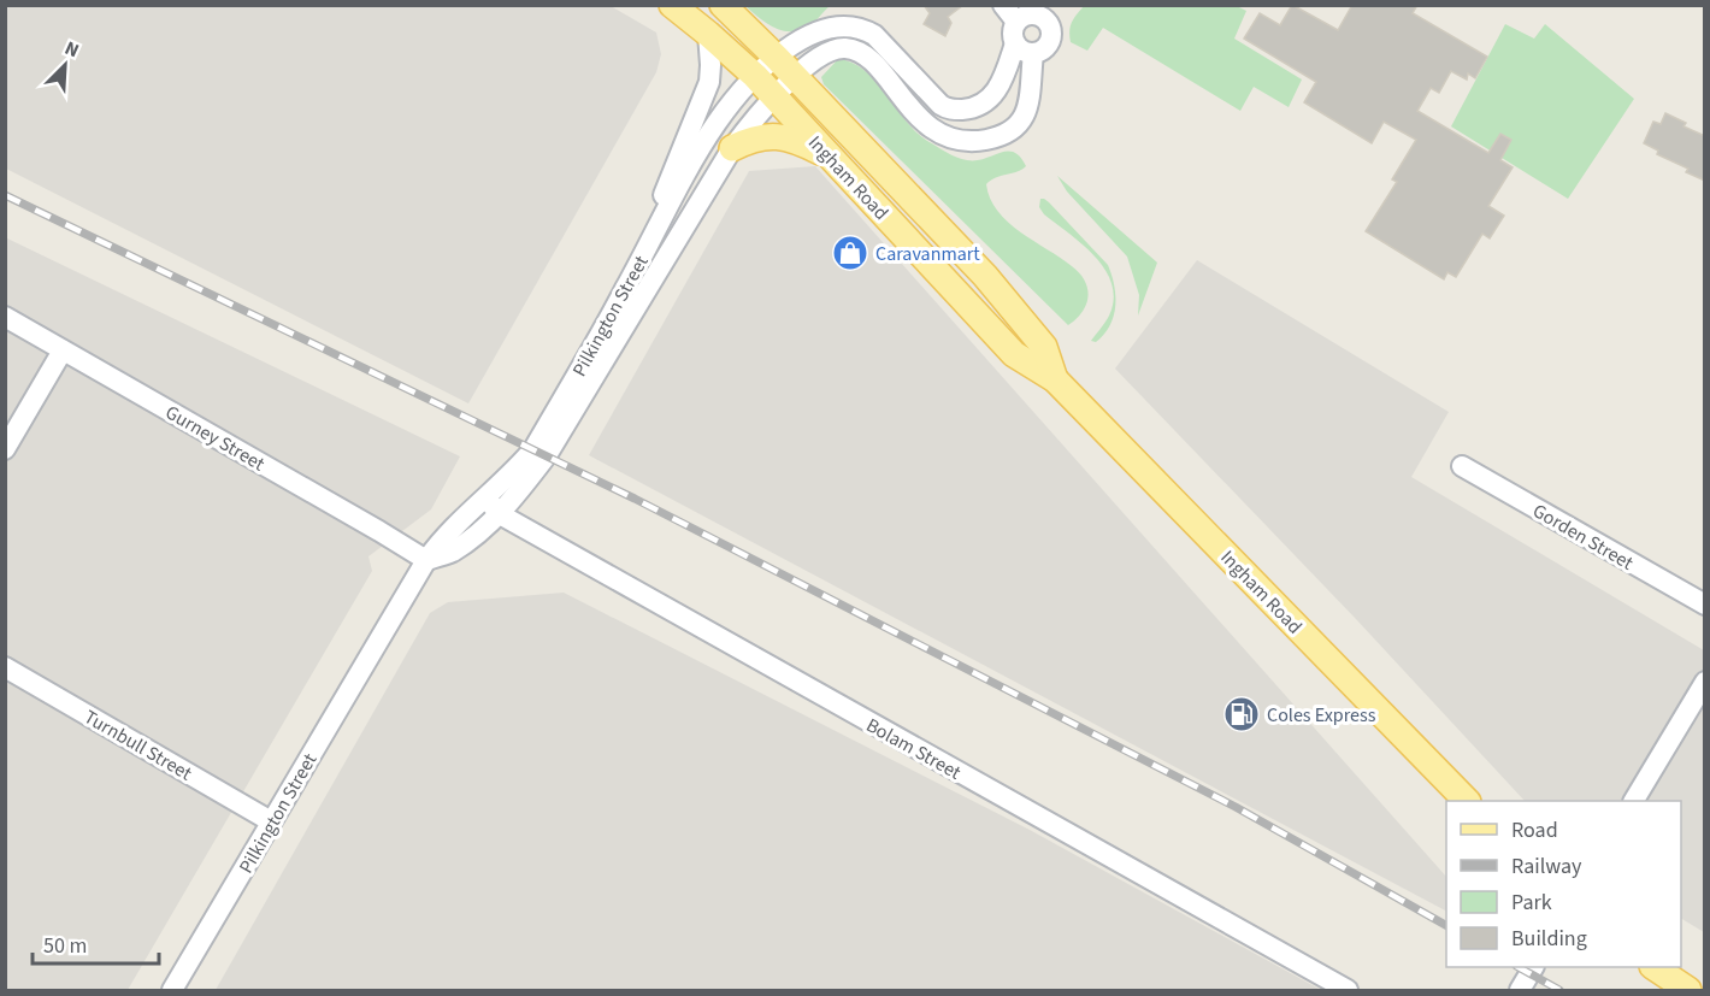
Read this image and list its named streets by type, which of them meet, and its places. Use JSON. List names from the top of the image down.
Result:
{
  "streets": {
    "main road": ["Ingham Road"],
    "street": [
      "Pilkington Street",
      "Gurney Street",
      "Gorden Street",
      "Turnbull Street",
      "Bolam Street"
    ]
  },
  "crossings": [
    ["Ingham Road", "Pilkington Street"],
    ["Pilkington Street", "Gurney Street"],
    ["Pilkington Street", "Turnbull Street"],
    ["Pilkington Street", "Bolam Street"]
  ],
  "places": {
    "shop": ["Caravanmart"],
    "fuel station": ["Coles Express"]
  },
  "legend": [
    "Road",
    "Railway",
    "Park",
    "Building"
  ],
  "scale_bar": "50 m",
  "north": "top right"
}
